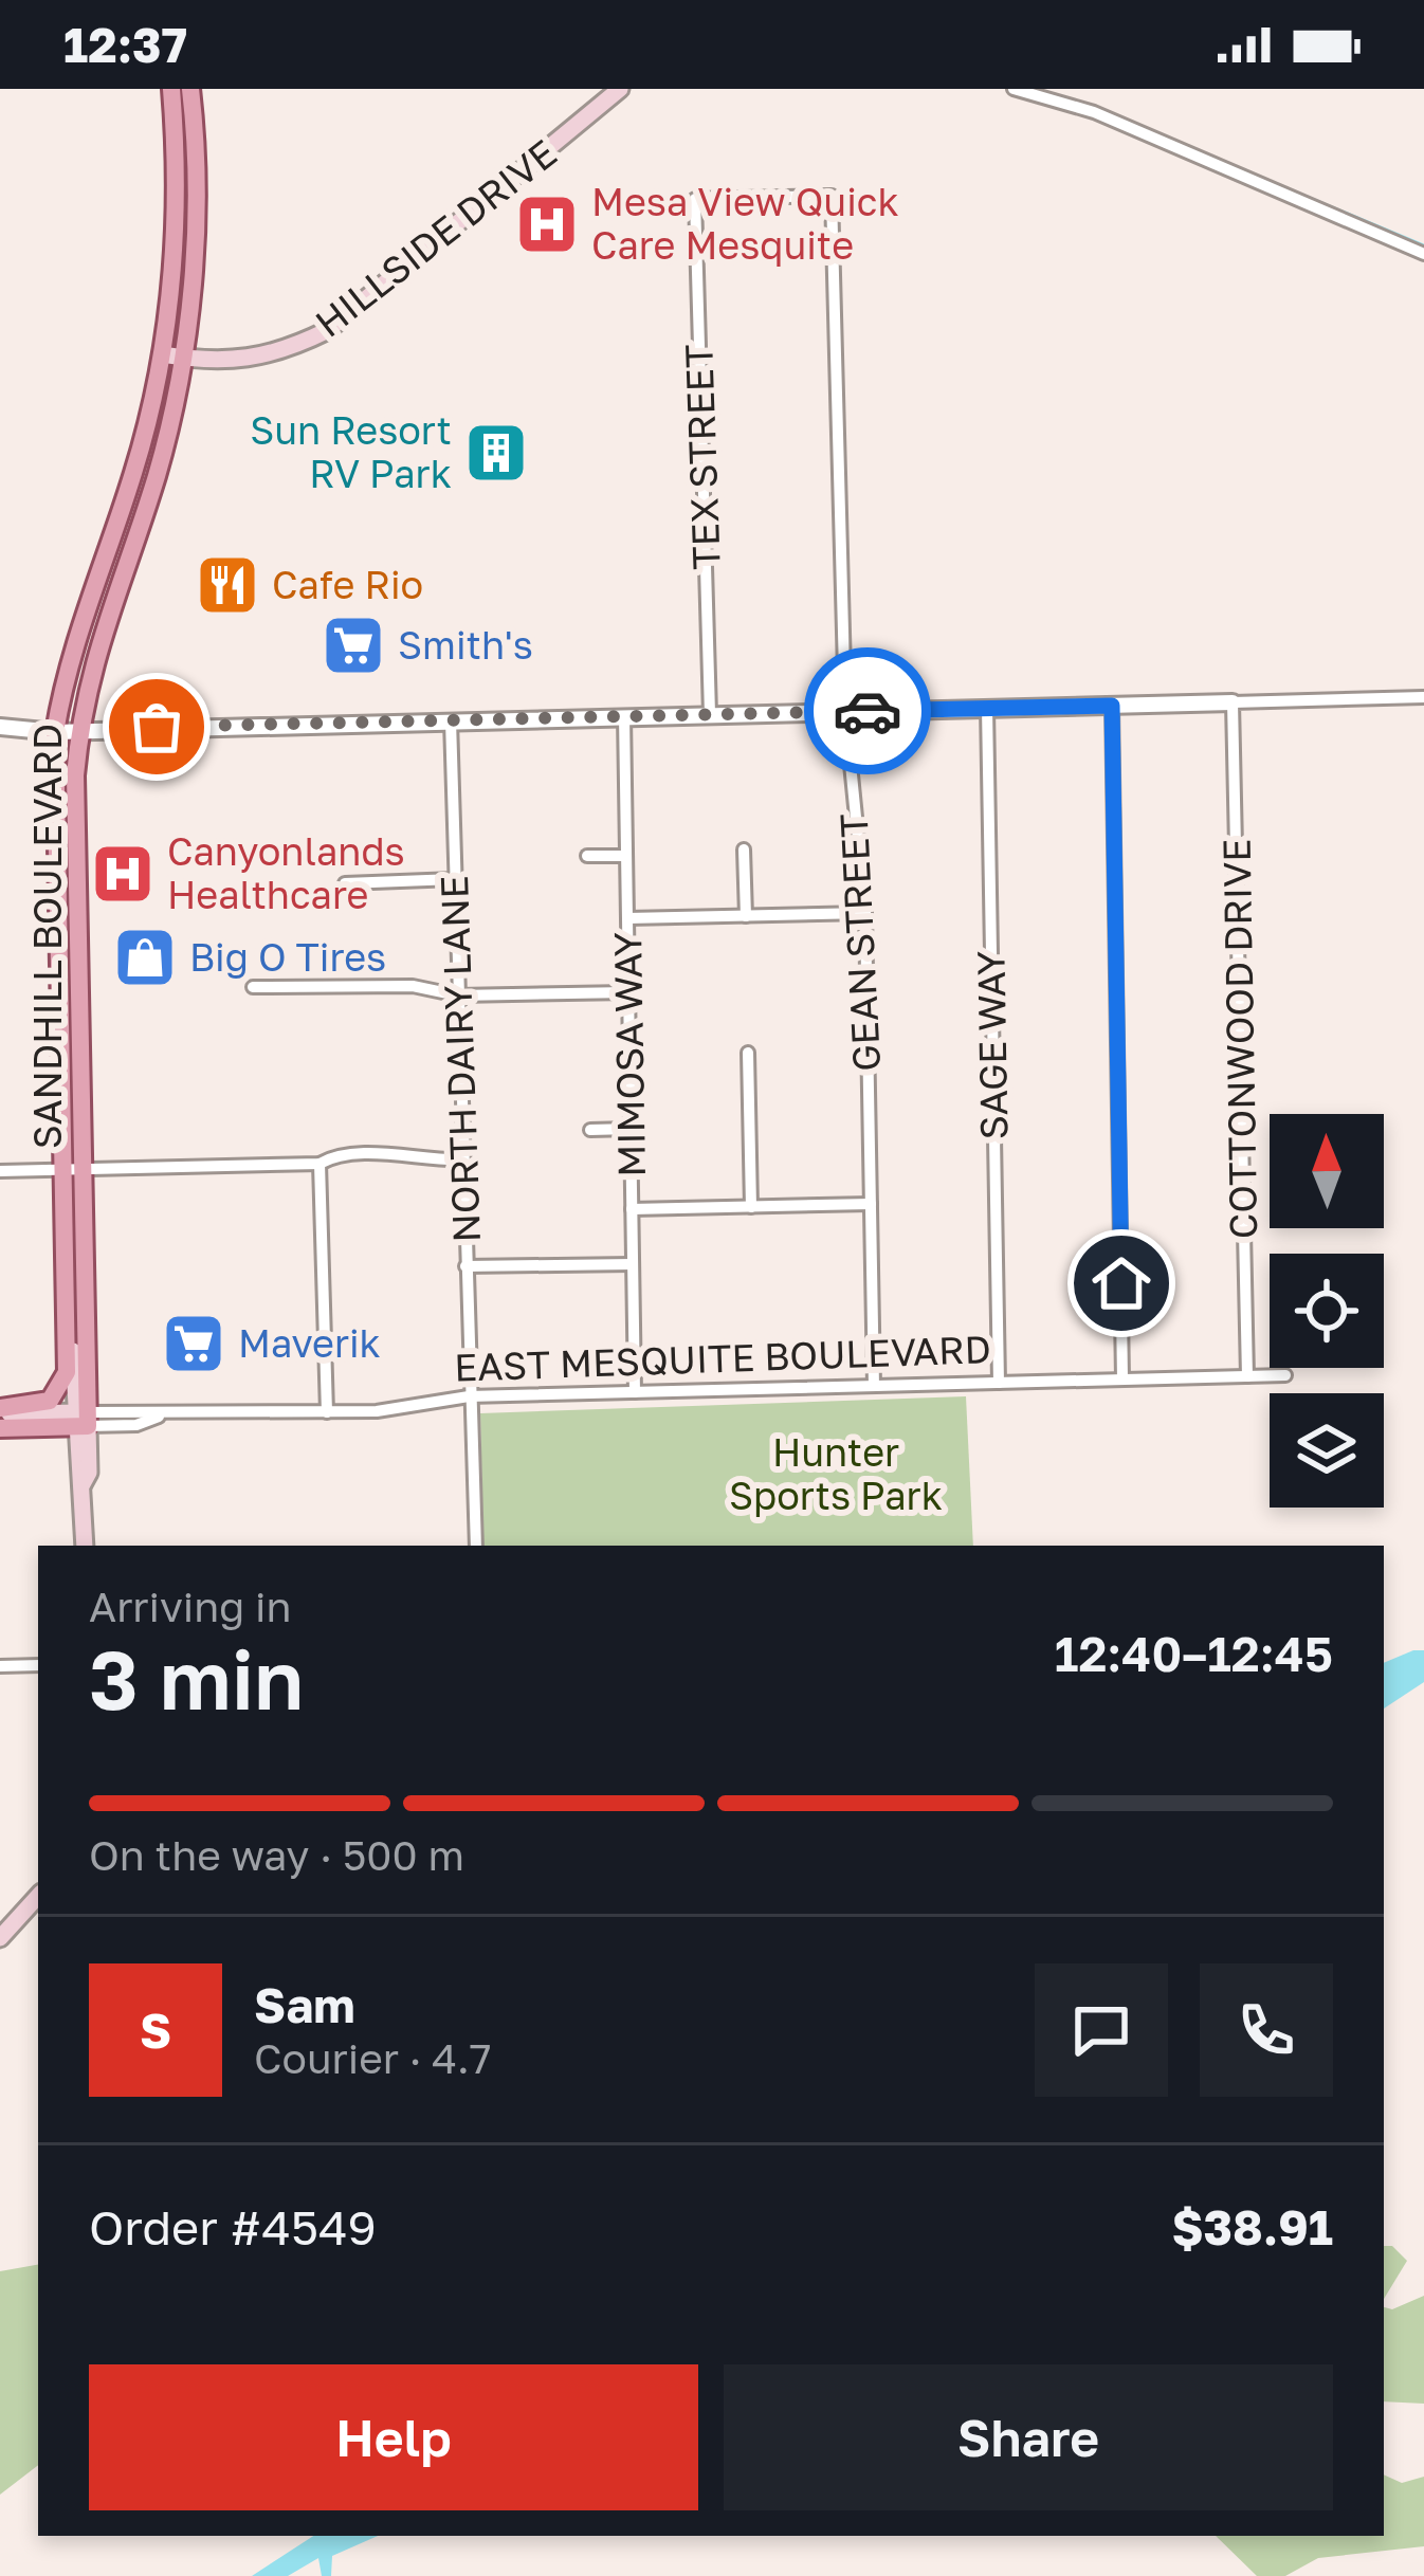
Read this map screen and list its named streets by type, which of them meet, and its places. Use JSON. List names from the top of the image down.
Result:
{
  "streets": {
    "main road": ["HILLSIDE DRIVE", "SANDHILL BOULEVARD", "EAST MESQUITE BOULEVARD"],
    "street": [
      "TEX STREET",
      "GEAN STREET",
      "COTTONWOOD DRIVE",
      "SAGE WAY",
      "MIMOSA WAY",
      "NORTH DAIRY LANE"
    ]
  },
  "crossings": [
    ["HILLSIDE DRIVE", "SANDHILL BOULEVARD"],
    ["TEX STREET", "GEAN STREET"],
    ["SANDHILL BOULEVARD", "EAST MESQUITE BOULEVARD"],
    ["GEAN STREET", "EAST MESQUITE BOULEVARD"],
    ["COTTONWOOD DRIVE", "EAST MESQUITE BOULEVARD"],
    ["SAGE WAY", "EAST MESQUITE BOULEVARD"],
    ["MIMOSA WAY", "EAST MESQUITE BOULEVARD"],
    ["NORTH DAIRY LANE", "EAST MESQUITE BOULEVARD"]
  ],
  "parks": ["Hunter Sports Park"],
  "places": {
    "hospital": ["Mesa View Quick Care Mesquite", "Canyonlands Healthcare"],
    "building": ["Sun Resort RV Park"],
    "restaurant": ["Cafe Rio"],
    "supermarket": ["Smith's", "Maverik"],
    "shop": ["Big O Tires"]
  },
  "north": "top",
  "page": {
    "status": "12:37",
    "heading": ["3 min", "Arriving in", "12:40–12:45"],
    "panel": [
      "Sam",
      "Courier · 4.7",
      "Order #4549",
      "$38.91"
    ],
    "bar": "On the way · 500 m",
    "round": "S",
    "buttons": ["Help", "Share"]
  }
}
